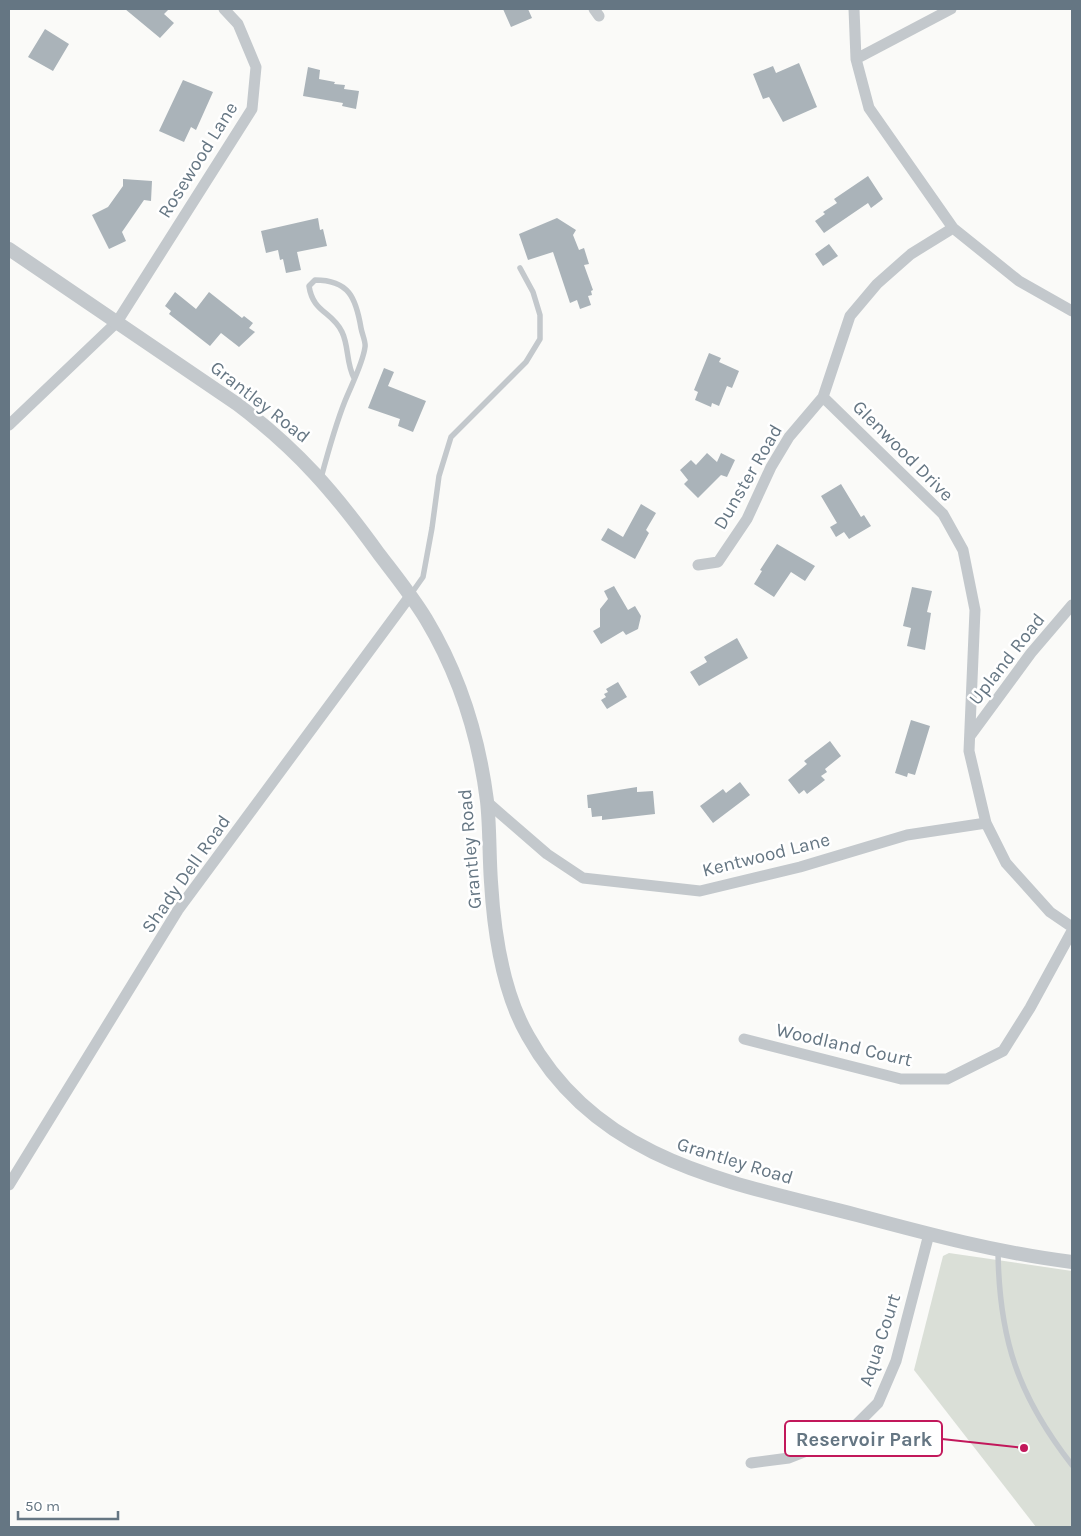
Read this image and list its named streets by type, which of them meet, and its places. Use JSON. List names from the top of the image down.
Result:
{
  "streets": {
    "street": [
      "Rosewood Lane",
      "Grantley Road",
      "Glenwood Drive",
      "Dunster Road",
      "Upland Road",
      "Kentwood Lane",
      "Shady Dell Road",
      "Woodland Court",
      "Aqua Court"
    ]
  },
  "crossings": [
    ["Rosewood Lane", "Grantley Road"],
    ["Grantley Road", "Kentwood Lane"],
    ["Grantley Road", "Shady Dell Road"],
    ["Grantley Road", "Aqua Court"],
    ["Glenwood Drive", "Dunster Road"],
    ["Glenwood Drive", "Upland Road"],
    ["Glenwood Drive", "Kentwood Lane"]
  ],
  "places": ["Reservoir Park"],
  "scale_bar": "50 m"
}
